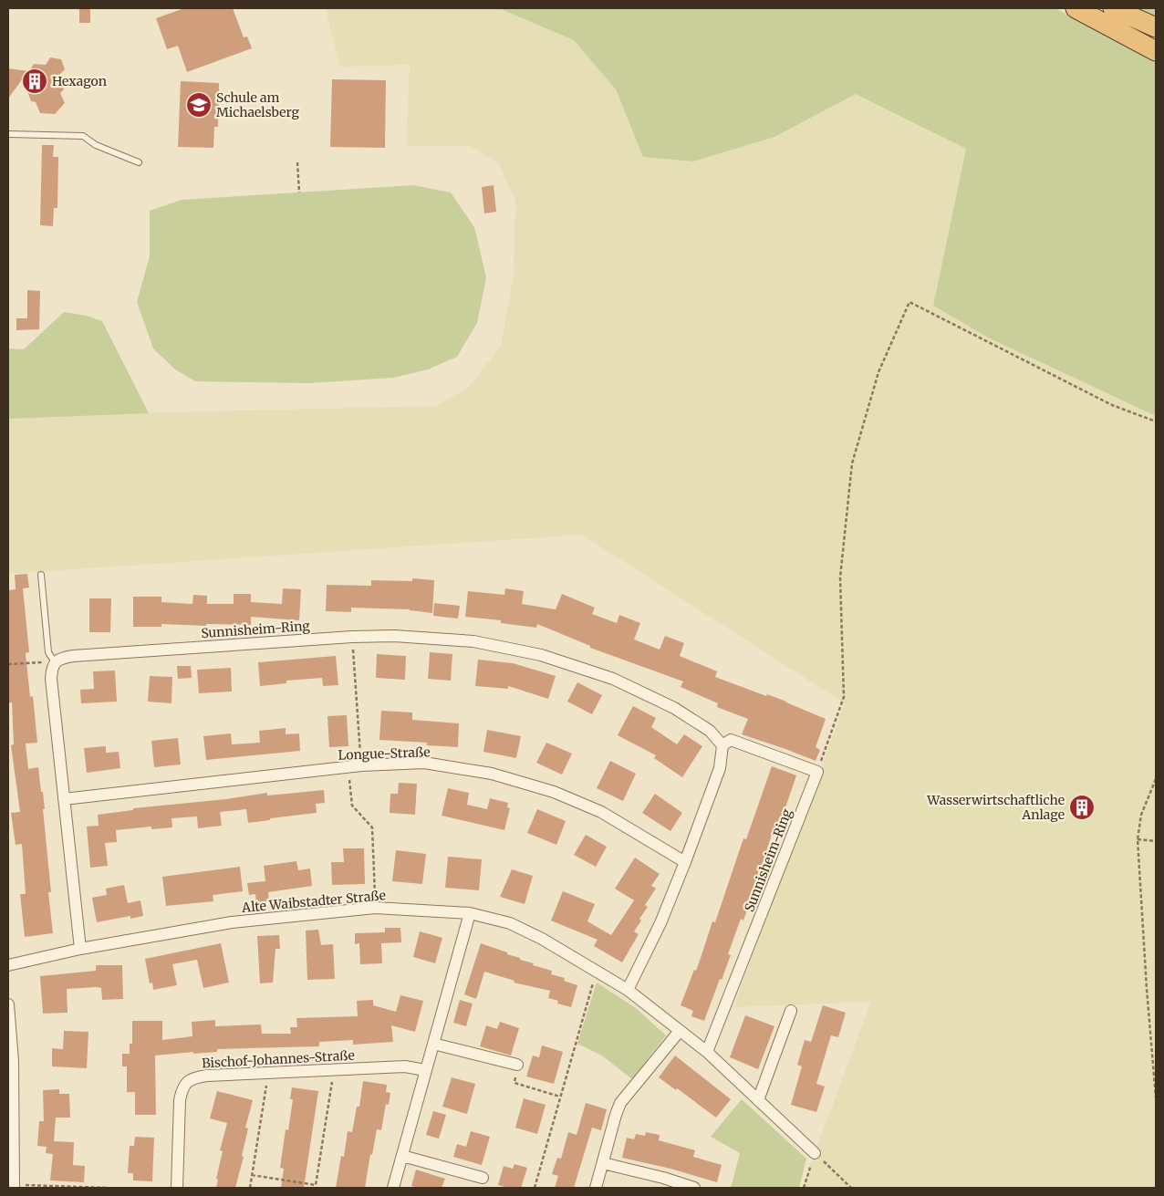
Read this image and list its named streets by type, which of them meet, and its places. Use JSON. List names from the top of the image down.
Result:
{
  "streets": {
    "street": [
      "Sunnisheim-Ring",
      "Longue-Straße",
      "Alte Waibstadter Straße",
      "Bischof-Johannes-Straße"
    ]
  },
  "crossings": [
    ["Sunnisheim-Ring", "Alte Waibstadter Straße"]
  ],
  "places": {
    "building": ["Hexagon", "Wasserwirtschaftliche Anlage"],
    "school or university": ["Schule am Michaelsberg"]
  }
}
